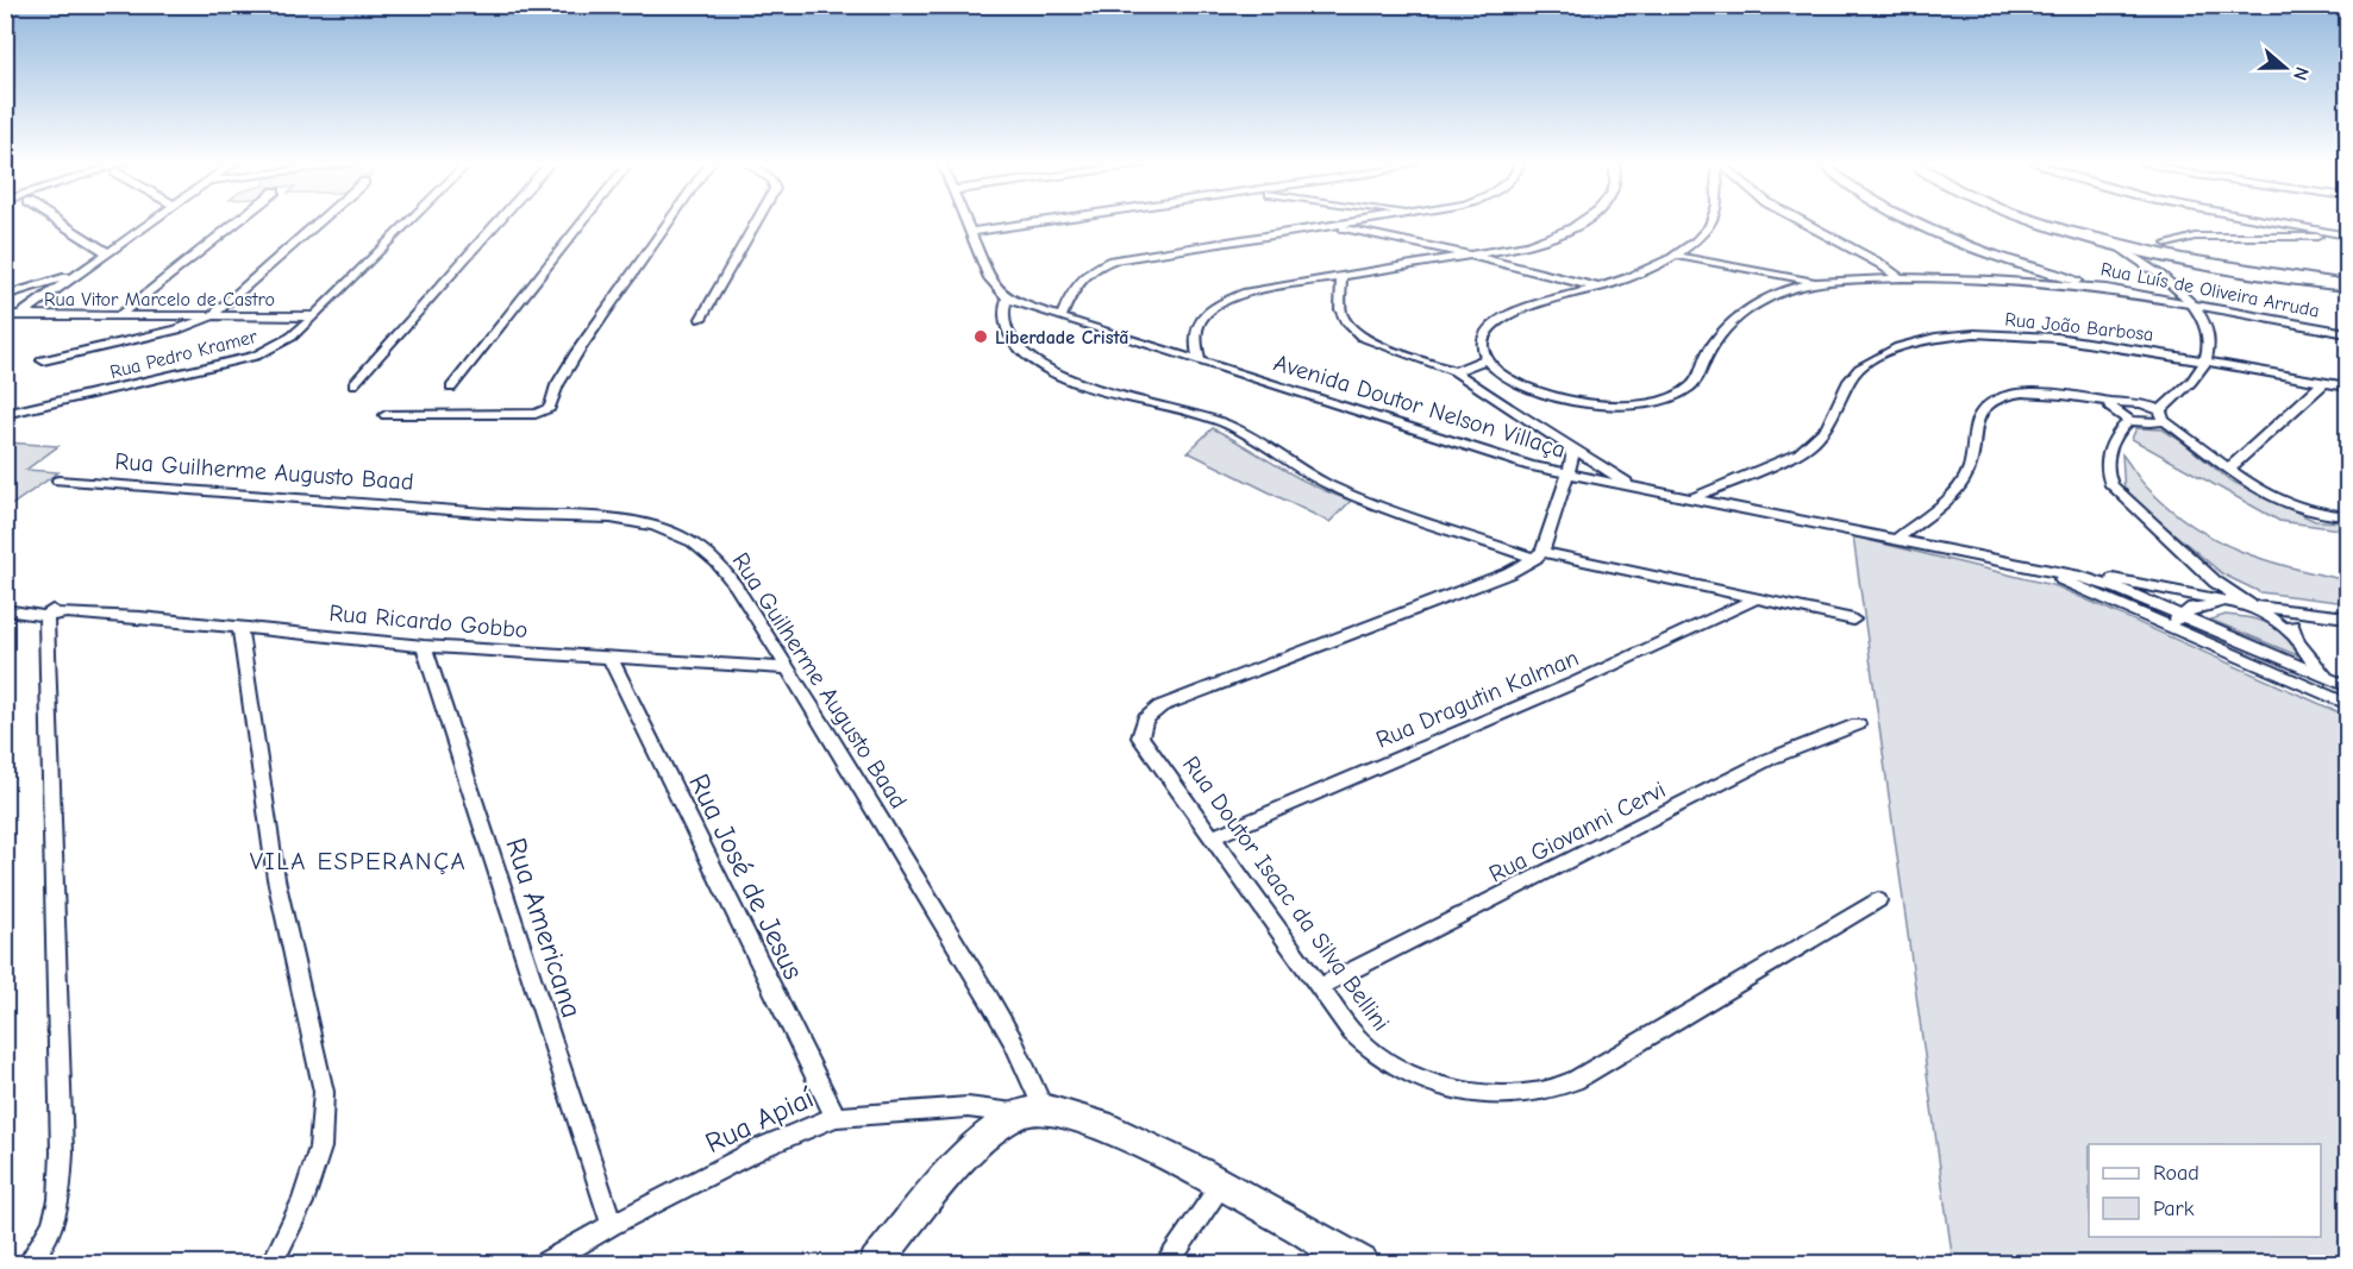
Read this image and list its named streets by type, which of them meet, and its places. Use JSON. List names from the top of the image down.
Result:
{
  "streets": {
    "street": [
      "Rua Luís de Oliveira Arruda",
      "Rua Vitor Marcelo de Castro",
      "Rua João Barbosa",
      "Rua Pedro Kramer",
      "Avenida Doutor Nelson Villaça",
      "Rua Guilherme Augusto Baad",
      "Rua Ricardo Gobbo",
      "Rua Dragutin Kalman",
      "Rua Giovanni Cervi",
      "Rua José de Jesus",
      "Rua Doutor Isaac da Silva Bellini",
      "Rua Americana",
      "Rua Apiaí"
    ]
  },
  "crossings": [
    ["Rua Vitor Marcelo de Castro", "Rua Pedro Kramer"],
    ["Rua João Barbosa", "Avenida Doutor Nelson Villaça"],
    ["Rua Guilherme Augusto Baad", "Rua Ricardo Gobbo"],
    ["Rua Guilherme Augusto Baad", "Rua Apiaí"],
    ["Rua Ricardo Gobbo", "Rua José de Jesus"],
    ["Rua Ricardo Gobbo", "Rua Americana"],
    ["Rua Dragutin Kalman", "Rua Doutor Isaac da Silva Bellini"],
    ["Rua Giovanni Cervi", "Rua Doutor Isaac da Silva Bellini"],
    ["Rua José de Jesus", "Rua Apiaí"],
    ["Rua Americana", "Rua Apiaí"]
  ],
  "districts": ["VILA ESPERANÇA"],
  "places": ["Liberdade Cristã"],
  "legend": ["Road", "Park"],
  "north": "right"
}
